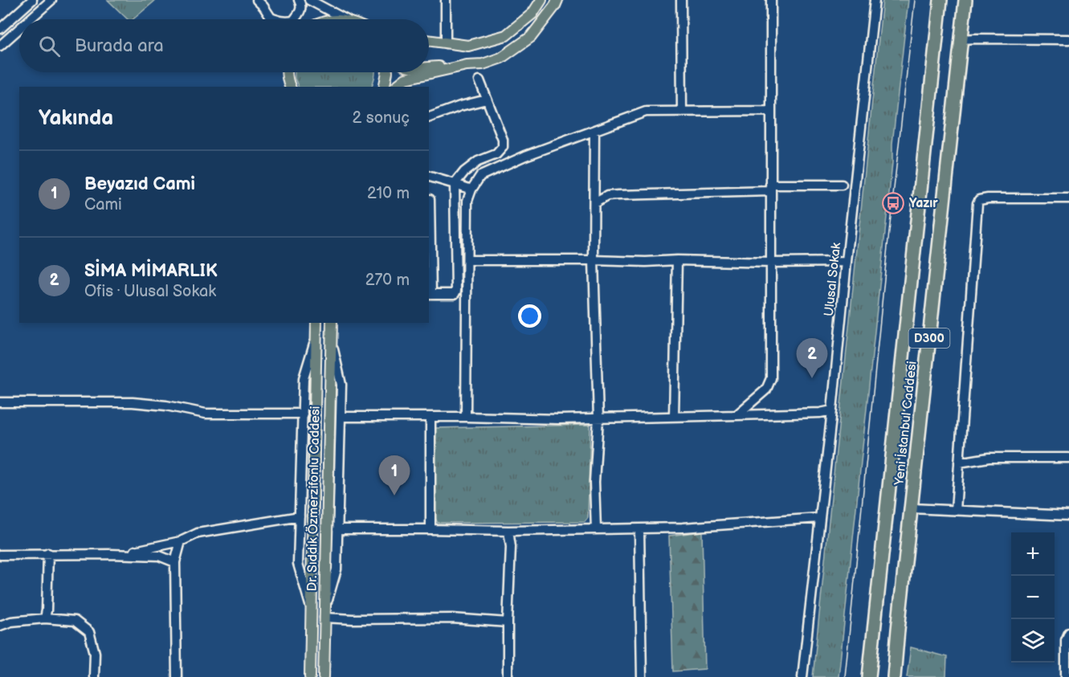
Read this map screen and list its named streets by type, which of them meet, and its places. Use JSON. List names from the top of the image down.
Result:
{
  "streets": {
    "highway": ["D300", "Yeni İstanbul Caddesi"],
    "main road": ["Dr. Sıddık Özmerzifonlu Caddesi"],
    "street": ["Ulusal Sokak"]
  },
  "places": {
    "bus stop": ["Yazır"]
  },
  "page": {
    "search": "Burada ara",
    "heading": ["Yakında", "2 sonuç"],
    "list": [
      {
        "mark": "1",
        "name": "Beyazıd Cami",
        "note": "Cami",
        "value": "210 m"
      },
      {
        "mark": "2",
        "name": "SİMA MİMARLIK",
        "note": "Ofis · Ulusal Sokak",
        "value": "270 m"
      }
    ],
    "pins": ["2", "1"],
    "map_buttons": ["+", "−"]
  }
}
